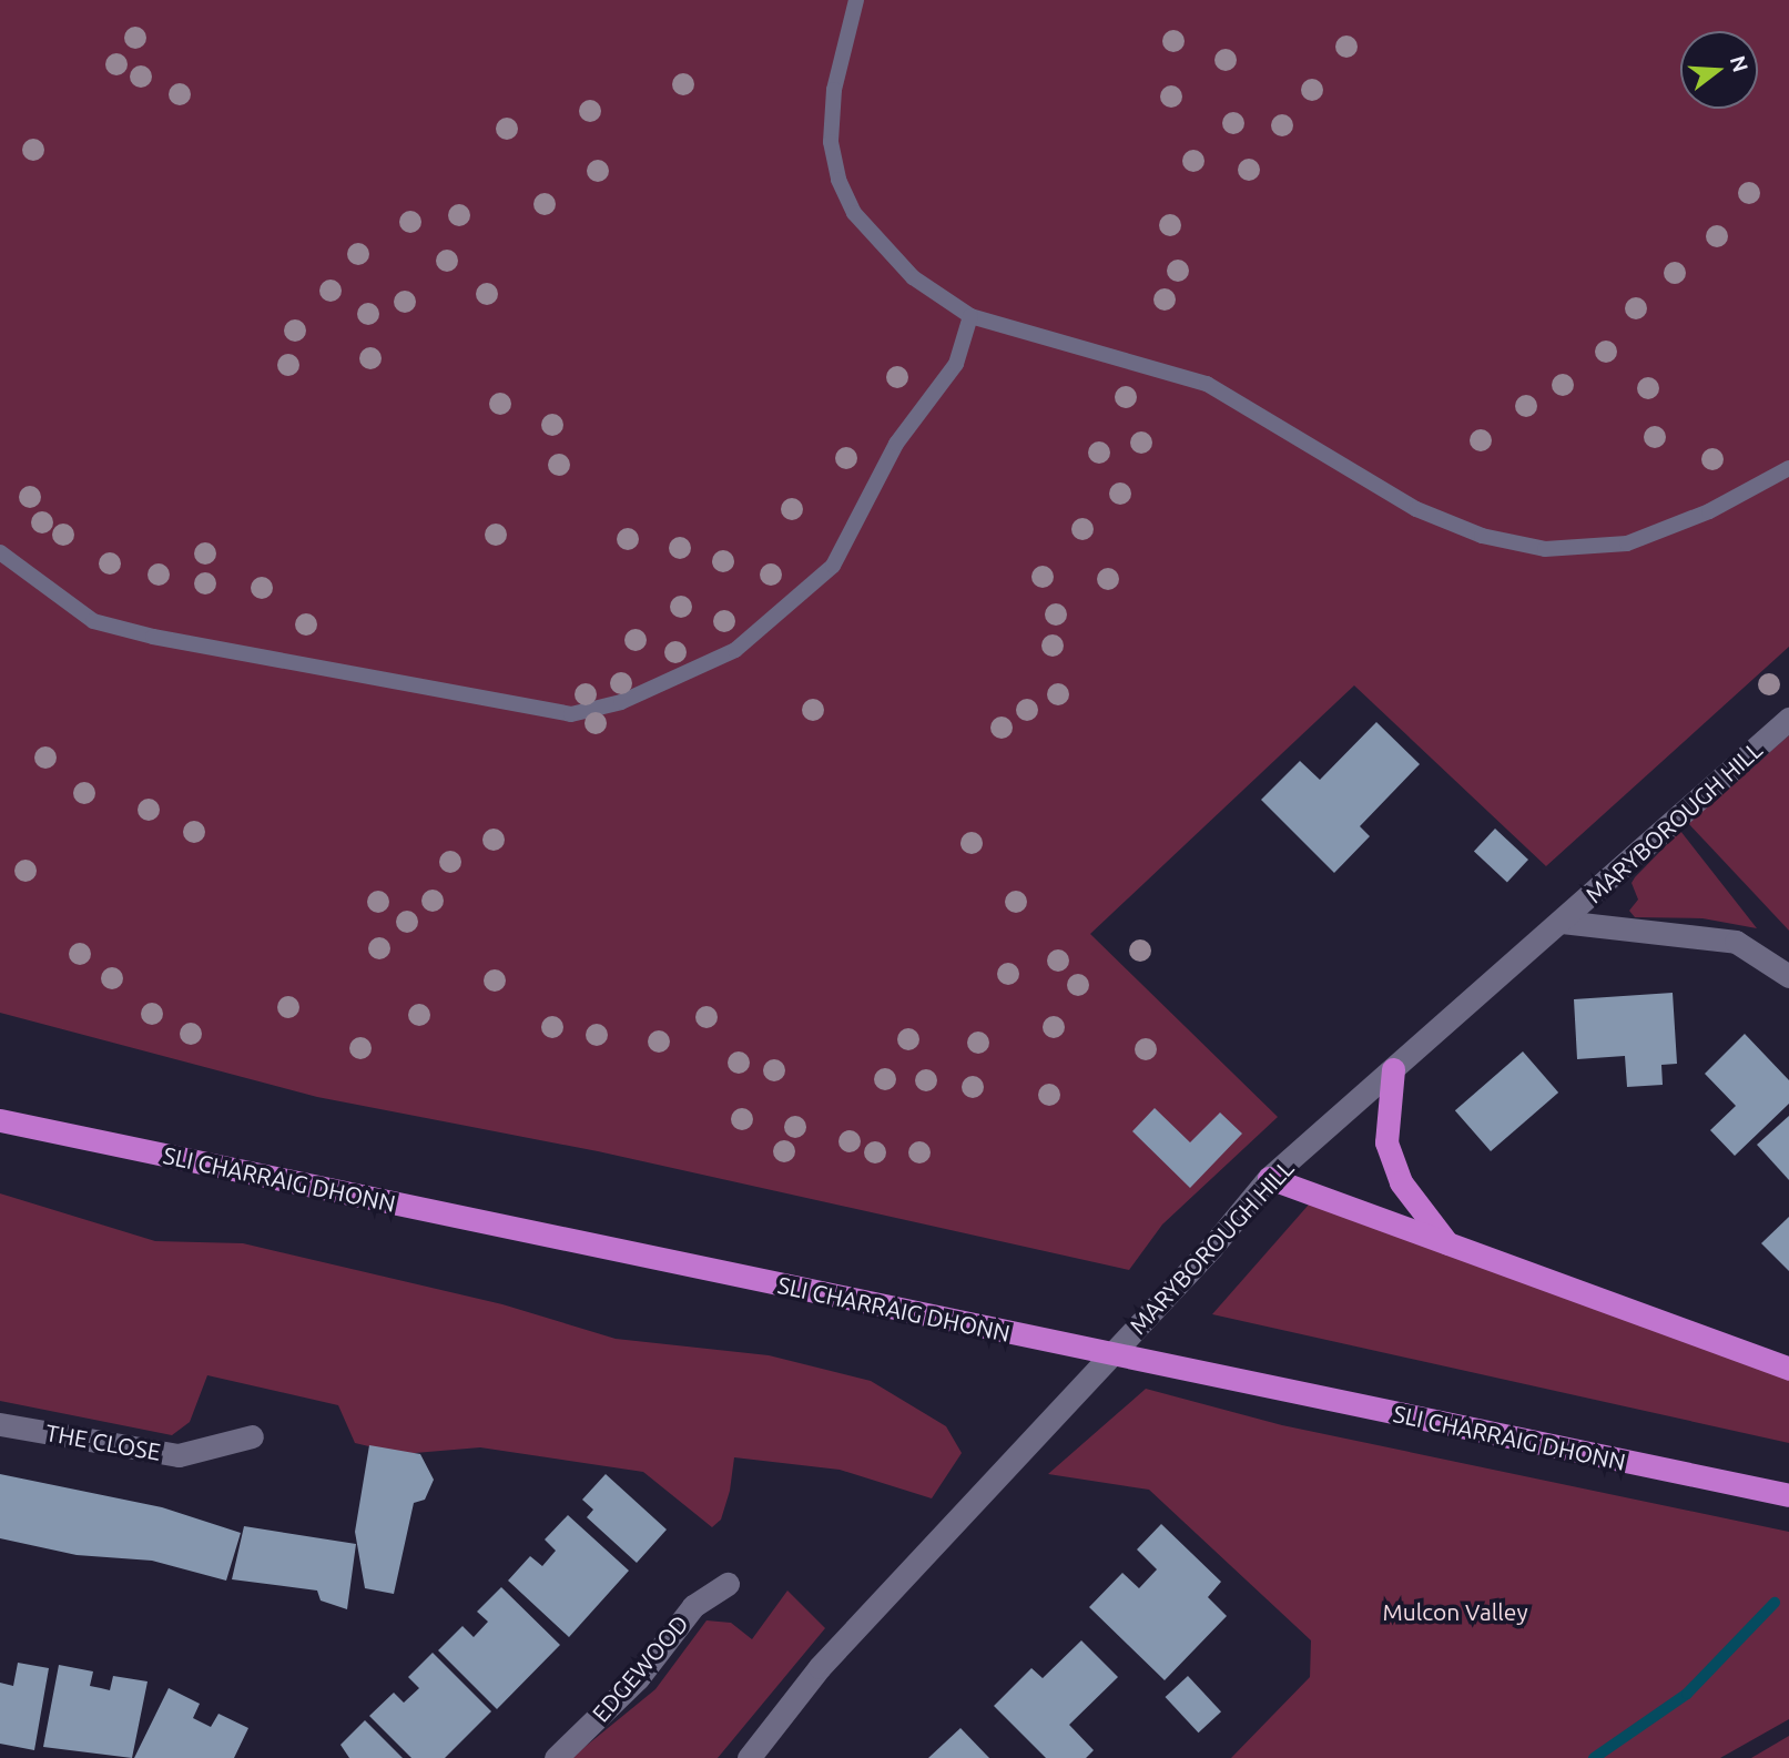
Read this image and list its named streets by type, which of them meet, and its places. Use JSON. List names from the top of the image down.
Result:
{
  "streets": {
    "highway": ["SLI CHARRAIG DHONN"],
    "street": ["MARYBOROUGH HILL", "THE CLOSE", "EDGEWOOD"]
  },
  "parks": ["Mulcon Valley"],
  "north": "right"
}
